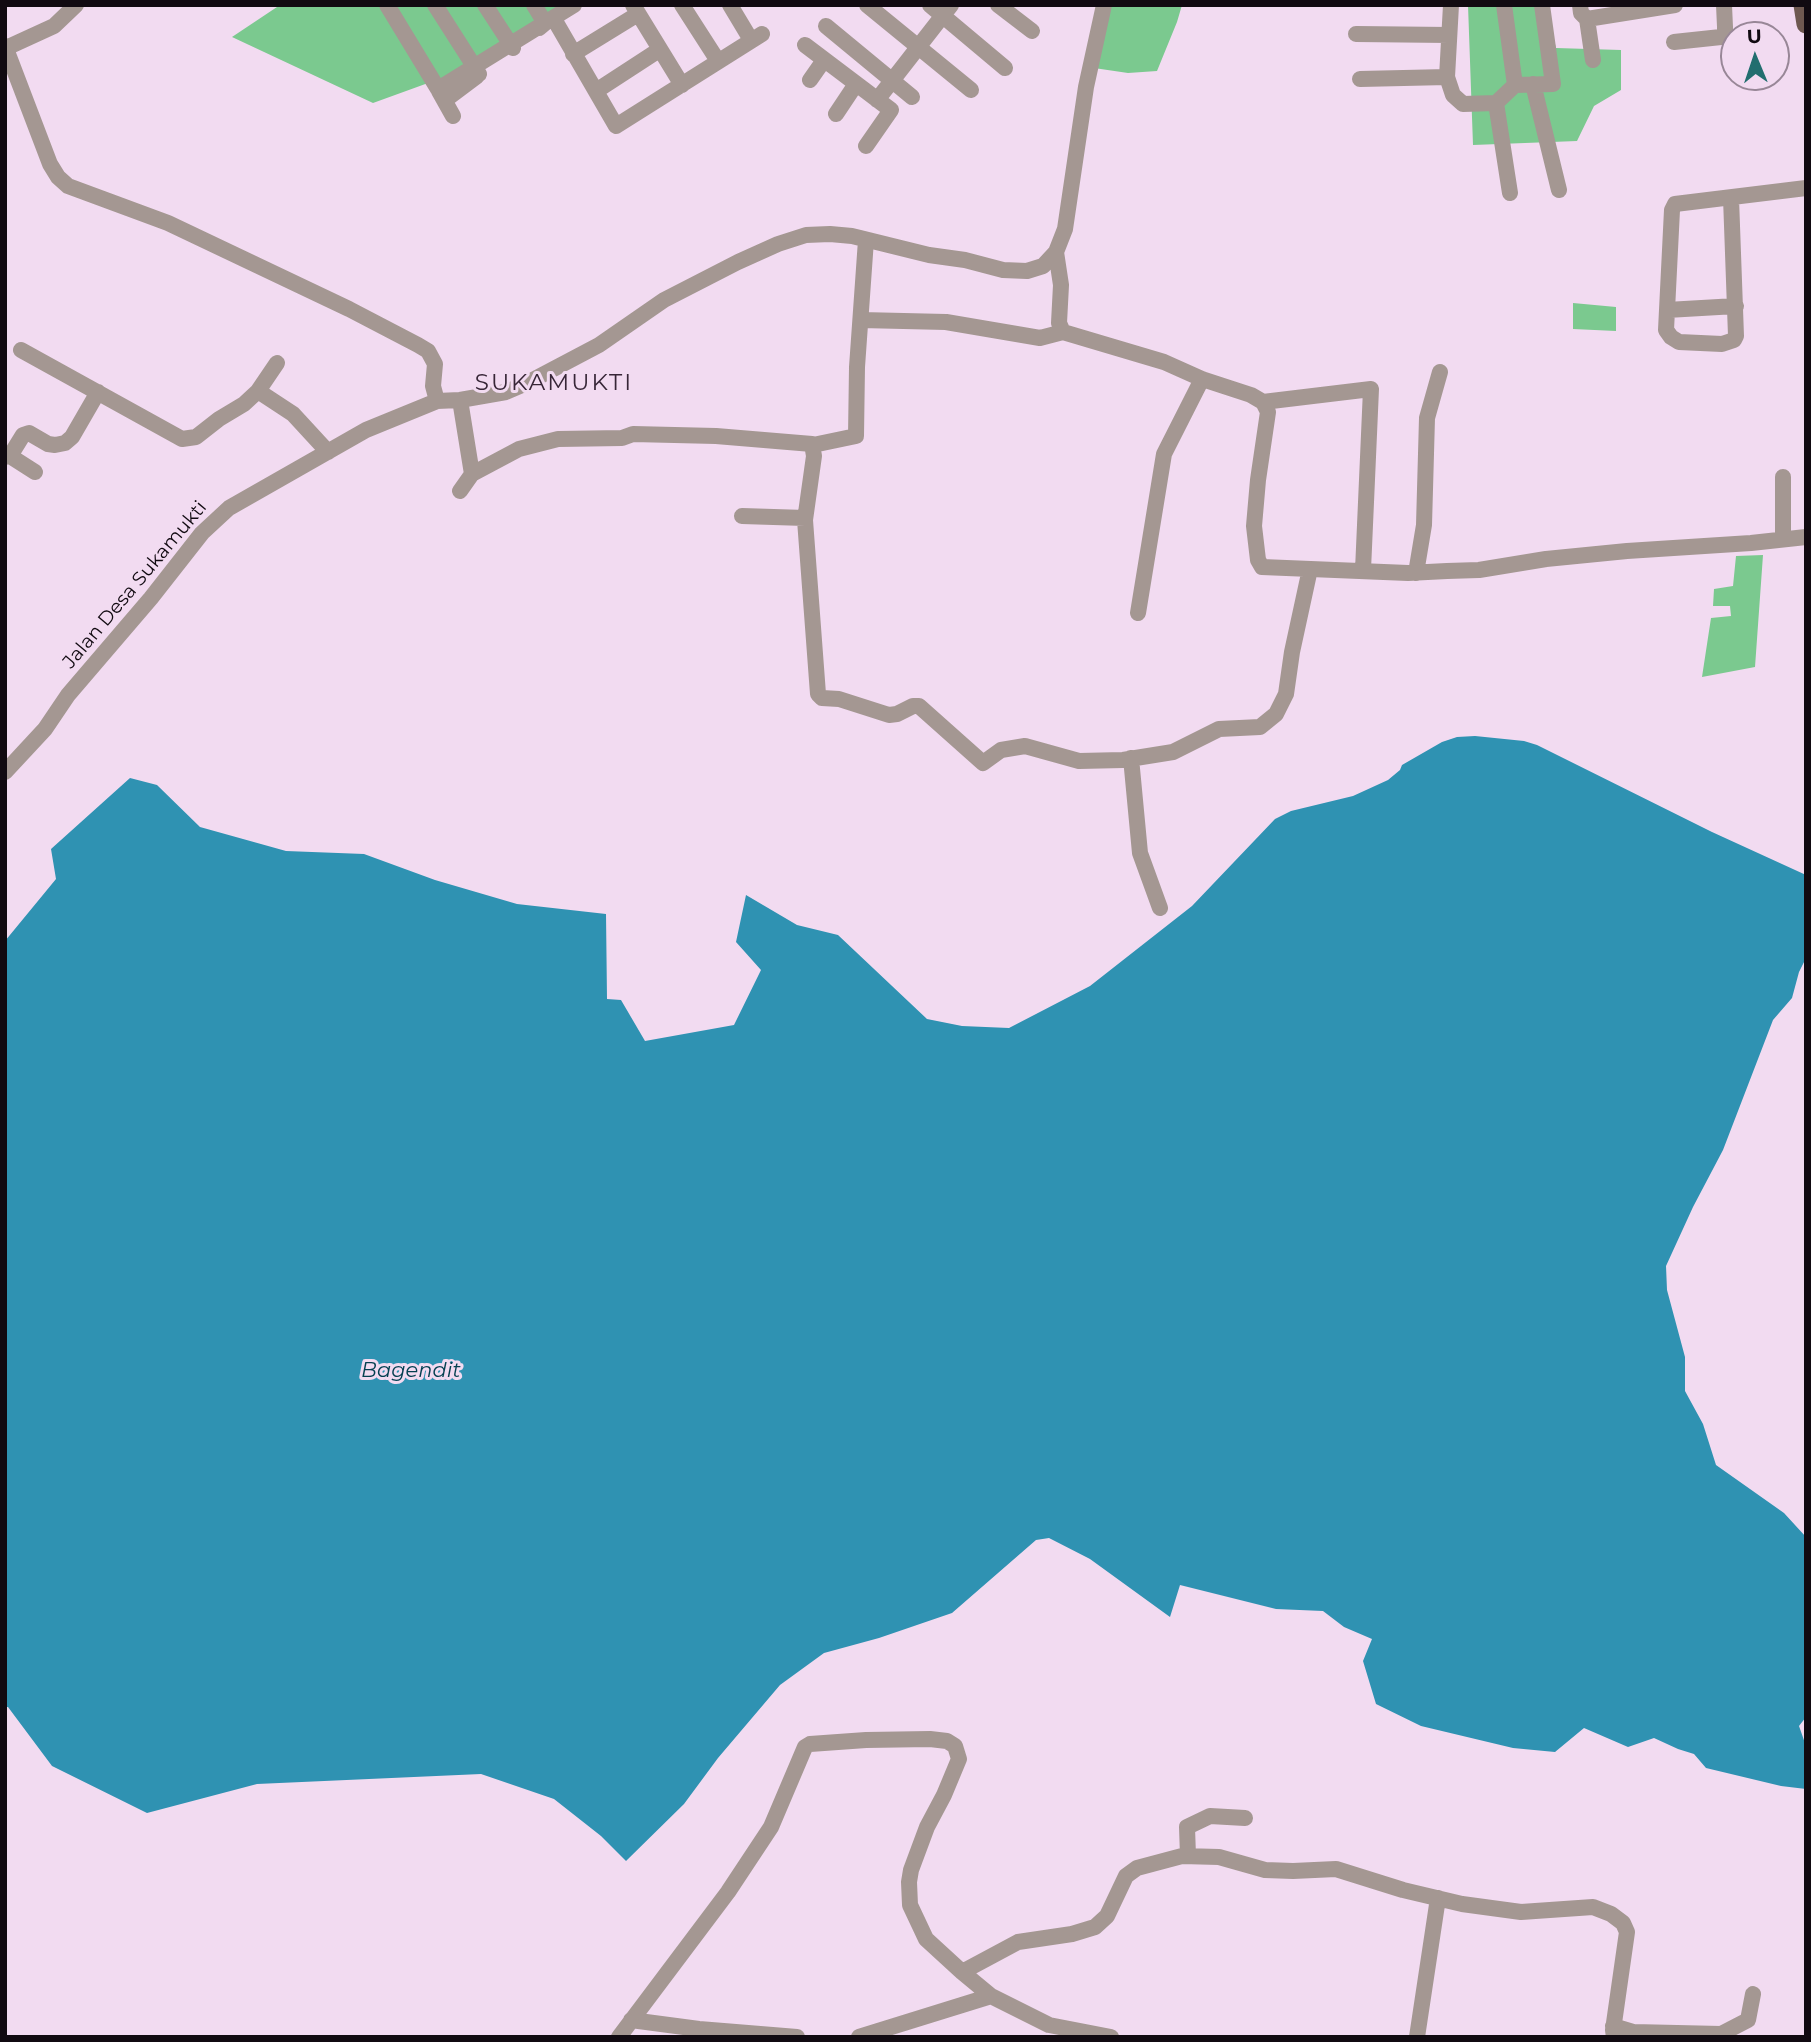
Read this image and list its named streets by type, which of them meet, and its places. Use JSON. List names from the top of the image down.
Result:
{
  "streets": {
    "street": ["Jalan Desa Sukamukti"]
  },
  "districts": ["SUKAMUKTI"],
  "water": ["Bagendit"],
  "north": "top"
}
